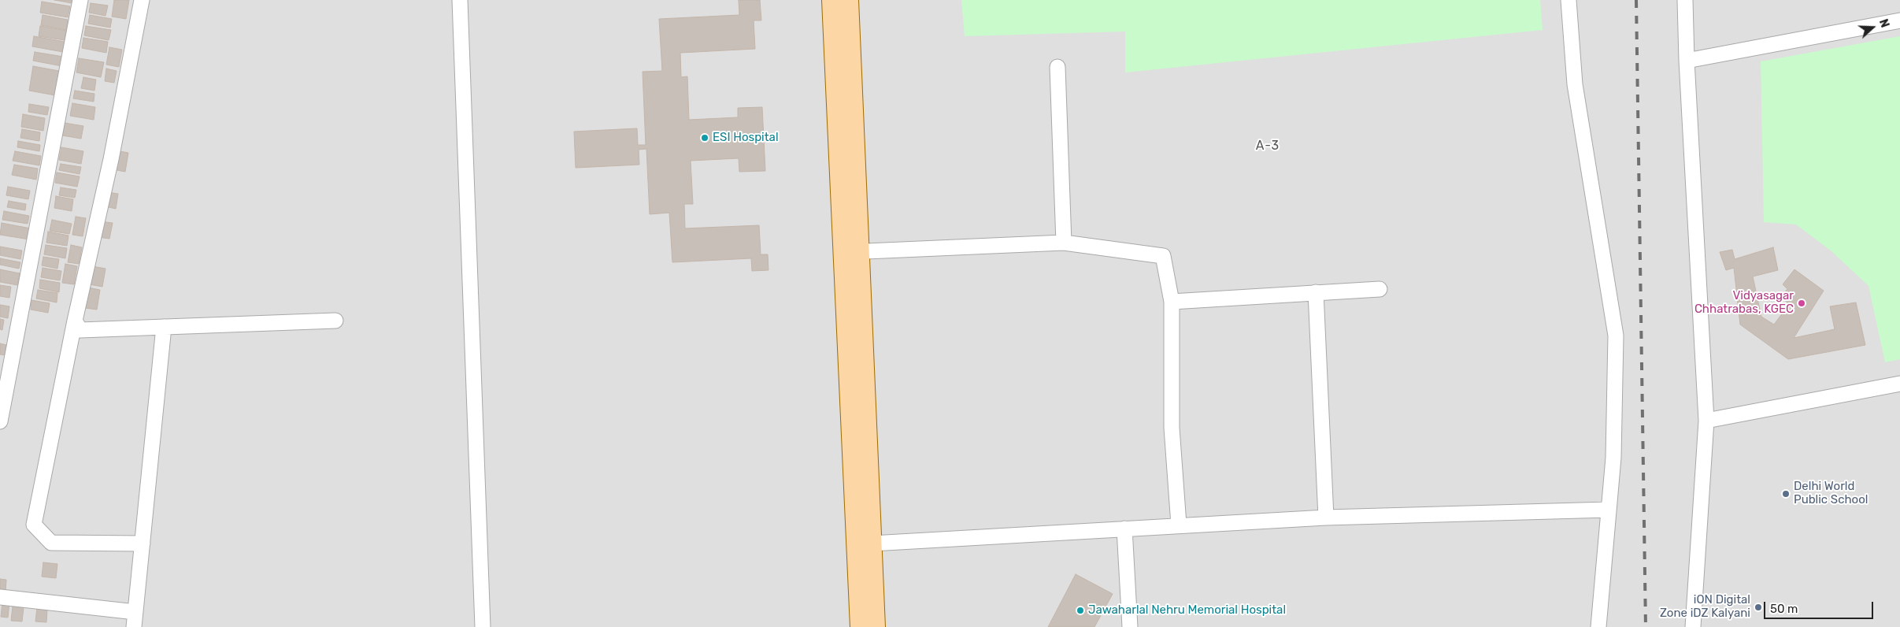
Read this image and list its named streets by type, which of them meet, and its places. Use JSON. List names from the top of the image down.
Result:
{
  "districts": ["A-3"],
  "places": [
    "ESI Hospital",
    "Vidyasagar Chhatrabas, KGEC",
    "Delhi World Public School",
    "iON Digital Zone iDZ Kalyani",
    "Jawaharlal Nehru Memorial Hospital"
  ],
  "scale_bar": "50 m",
  "north": "right"
}
